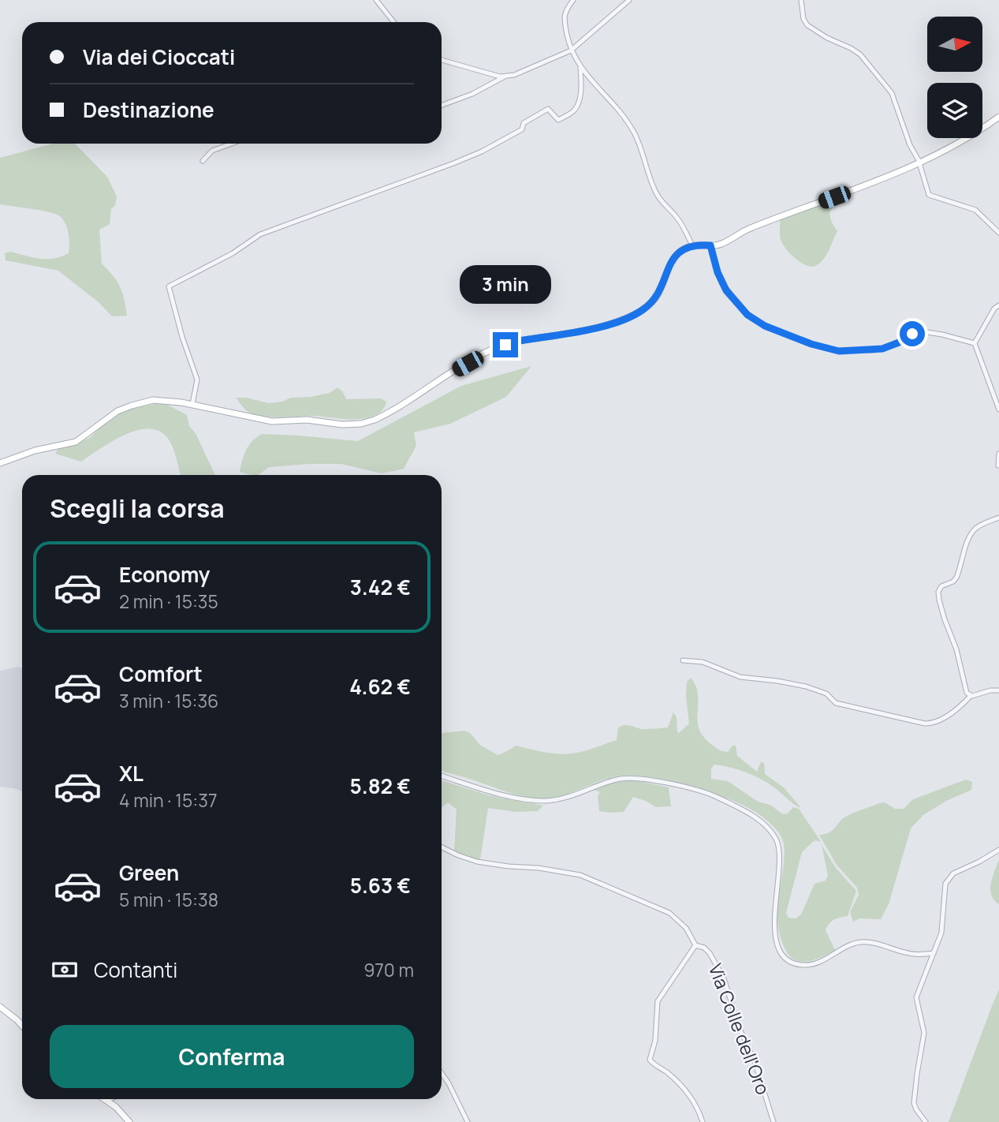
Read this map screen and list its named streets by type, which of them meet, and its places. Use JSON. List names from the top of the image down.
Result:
{
  "streets": {
    "street": ["Via Colle dell'Oro"]
  },
  "north": "right",
  "page": {
    "banner": ["Via dei Cioccati", "Destinazione"],
    "bubble": "3 min",
    "heading": "Scegli la corsa",
    "list": [
      {
        "name": "Economy",
        "note": "2 min · 15:35",
        "value": "3.42 €"
      },
      {
        "name": "Comfort",
        "note": "3 min · 15:36",
        "value": "4.62 €"
      },
      {
        "name": "XL",
        "note": "4 min · 15:37",
        "value": "5.82 €"
      },
      {
        "name": "Green",
        "note": "5 min · 15:38",
        "value": "5.63 €"
      }
    ],
    "pay": ["Contanti", "970 m"],
    "buttons": "Conferma"
  }
}
